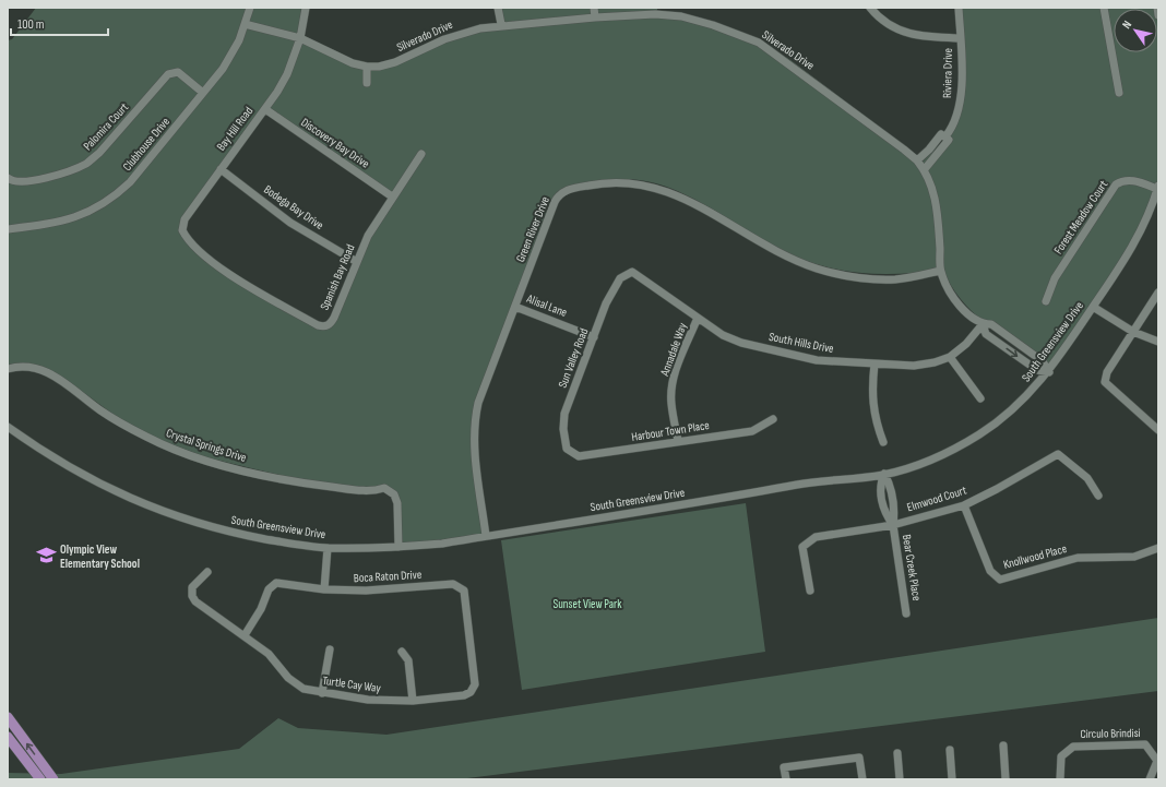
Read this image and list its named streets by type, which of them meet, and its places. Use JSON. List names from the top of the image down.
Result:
{
  "streets": {
    "street": [
      "Silverado Drive",
      "Riviera Drive",
      "Palomira Court",
      "Bay Hill Road",
      "Discovery Bay Drive",
      "Clubhouse Drive",
      "Bodega Bay Drive",
      "Forest Meadow Court",
      "Green River Drive",
      "Spanish Bay Road",
      "Alisal Lane",
      "South Greensview Drive",
      "South Hills Drive",
      "Annadale Way",
      "Sun Valley Road",
      "Harbour Town Place",
      "Crystal Springs Drive",
      "Elmwood Court",
      "Knollwood Place",
      "Bear Creek Place",
      "Boca Raton Drive",
      "Turtle Cay Way",
      "Circulo Brindisi"
    ]
  },
  "crossings": [
    ["Silverado Drive", "Riviera Drive"],
    ["Silverado Drive", "Bay Hill Road"],
    ["Silverado Drive", "Clubhouse Drive"],
    ["Silverado Drive", "Green River Drive"],
    ["Silverado Drive", "South Greensview Drive"],
    ["Silverado Drive", "South Hills Drive"],
    ["Palomira Court", "Clubhouse Drive"],
    ["Bay Hill Road", "Discovery Bay Drive"],
    ["Bay Hill Road", "Bodega Bay Drive"],
    ["Bay Hill Road", "Spanish Bay Road"],
    ["Discovery Bay Drive", "Spanish Bay Road"],
    ["Bodega Bay Drive", "Spanish Bay Road"],
    ["Forest Meadow Court", "South Greensview Drive"],
    ["Green River Drive", "Alisal Lane"],
    ["Green River Drive", "South Greensview Drive"],
    ["Alisal Lane", "Sun Valley Road"],
    ["South Greensview Drive", "Crystal Springs Drive"],
    ["South Greensview Drive", "Bear Creek Place"],
    ["South Hills Drive", "Annadale Way"],
    ["South Hills Drive", "Sun Valley Road"],
    ["Annadale Way", "Harbour Town Place"],
    ["Sun Valley Road", "Harbour Town Place"],
    ["Elmwood Court", "Knollwood Place"],
    ["Elmwood Court", "Bear Creek Place"],
    ["Boca Raton Drive", "Turtle Cay Way"]
  ],
  "parks": ["Sunset View Park"],
  "places": {
    "school or university": ["Olympic View Elementary School"]
  },
  "scale_bar": "100 m",
  "north": "top left"
}
